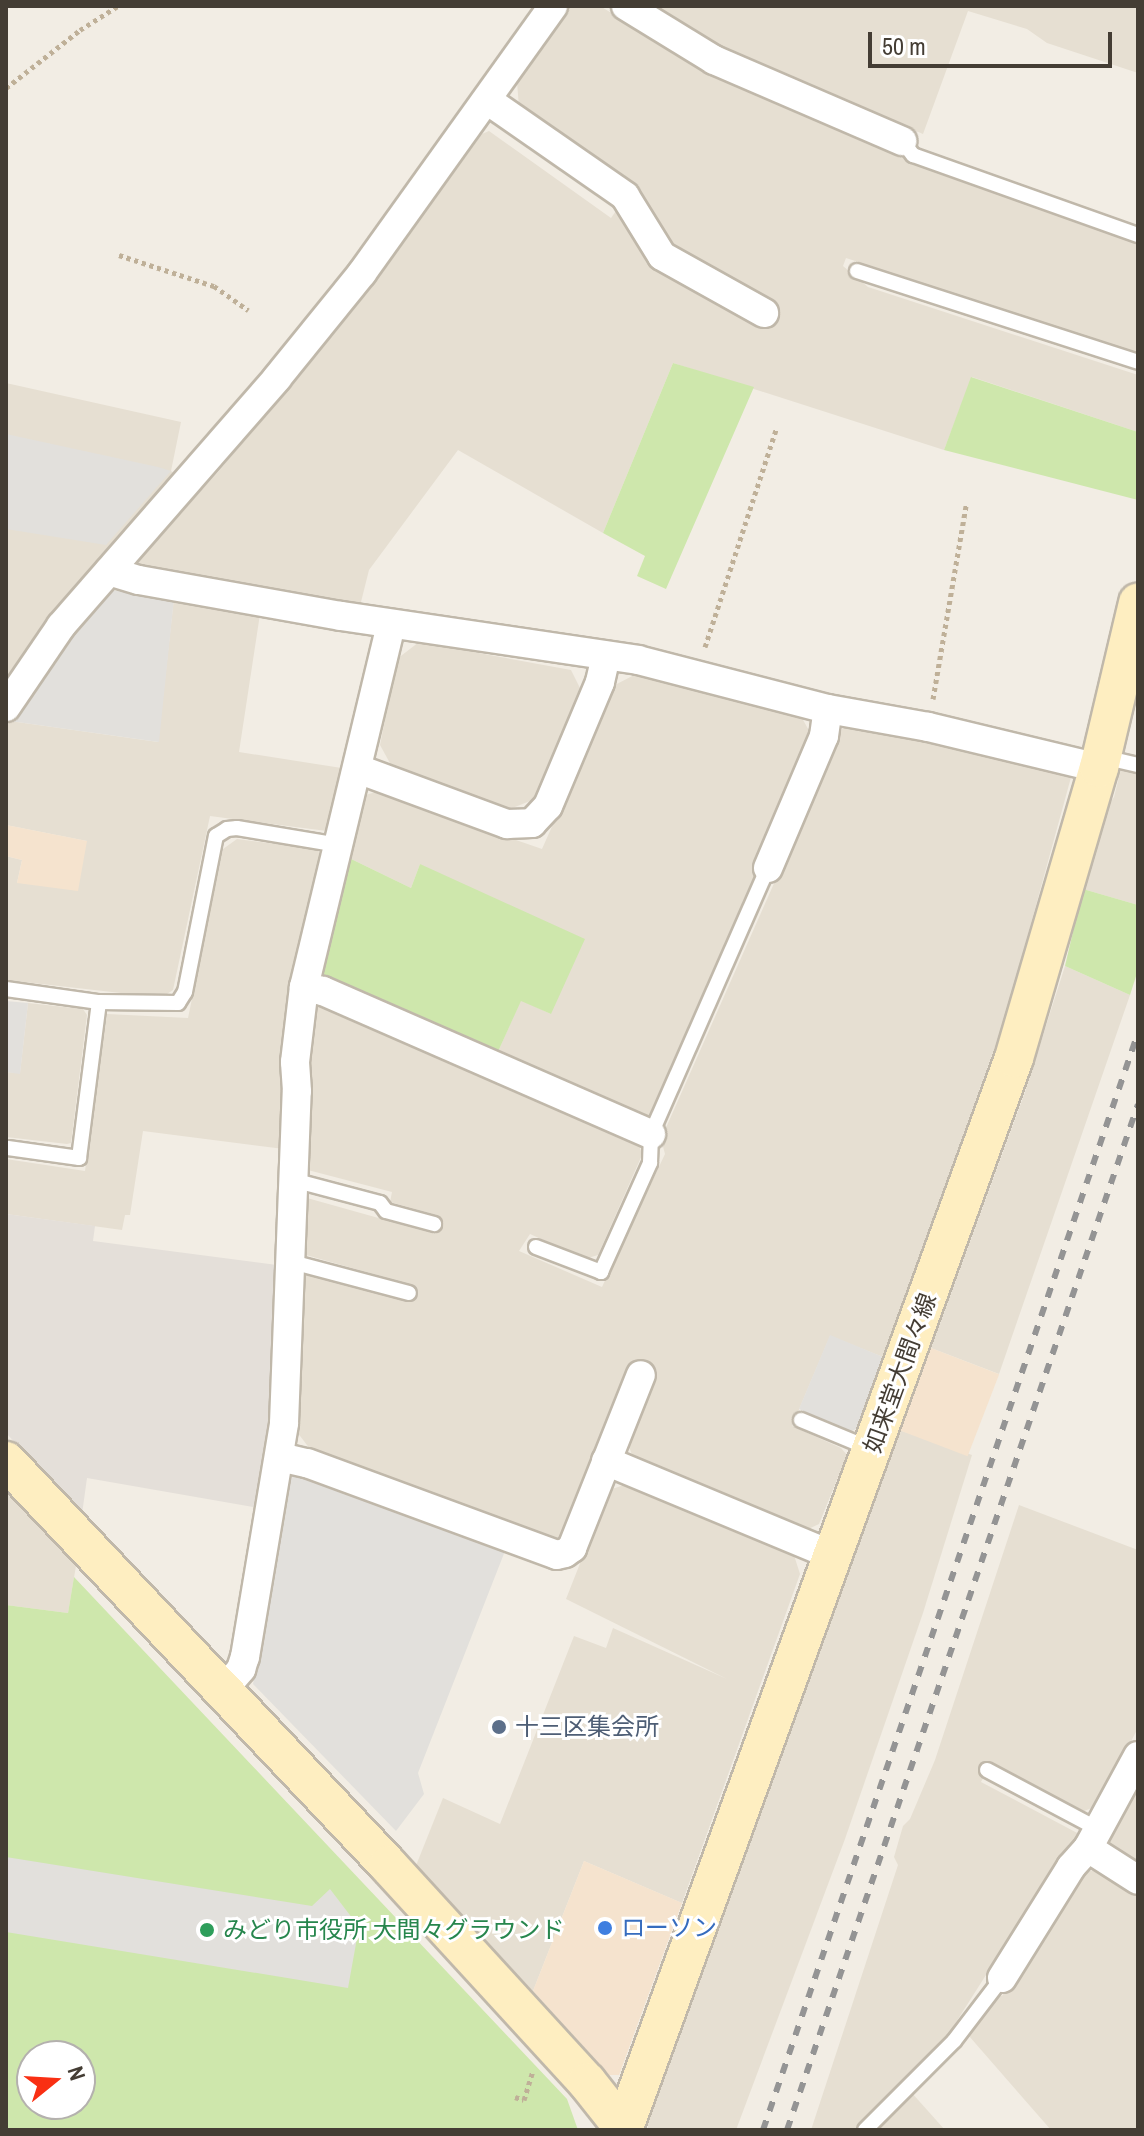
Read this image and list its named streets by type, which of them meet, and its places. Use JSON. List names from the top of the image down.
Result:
{
  "streets": {
    "main road": ["如来堂大間々線"]
  },
  "places": ["十三区集会所", "ローソン", "みどり市役所 大間々グラウンド"],
  "scale_bar": "50 m",
  "north": "right"
}
